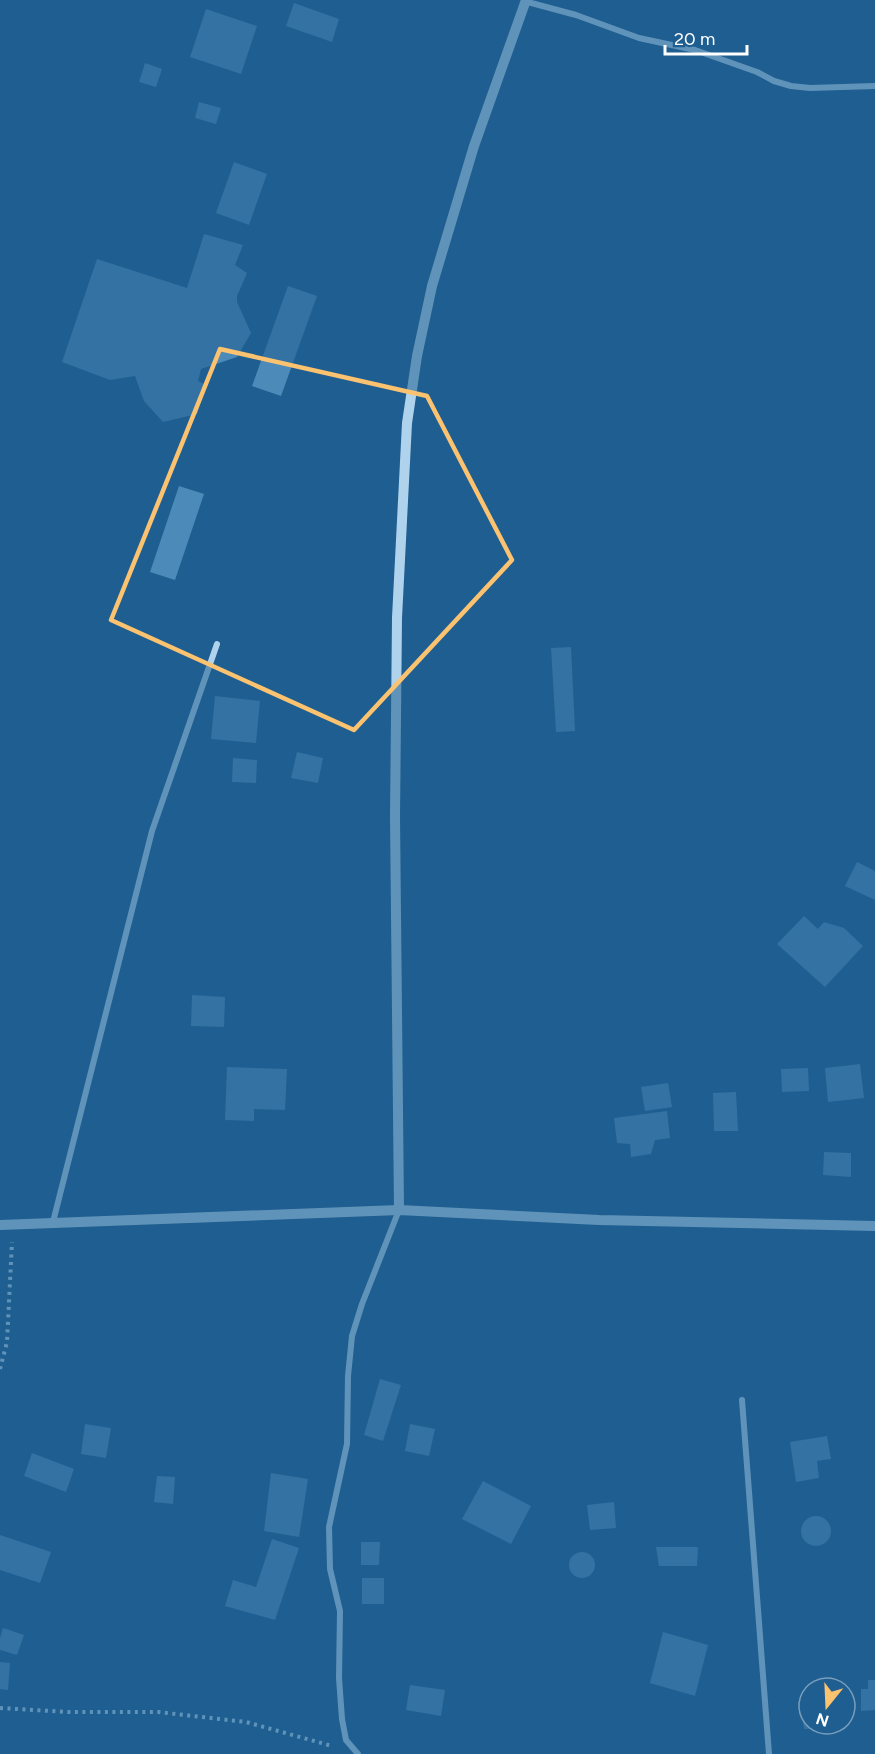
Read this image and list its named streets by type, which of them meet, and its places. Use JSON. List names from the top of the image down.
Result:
{
  "scale_bar": "20 m",
  "north": "bottom"
}
